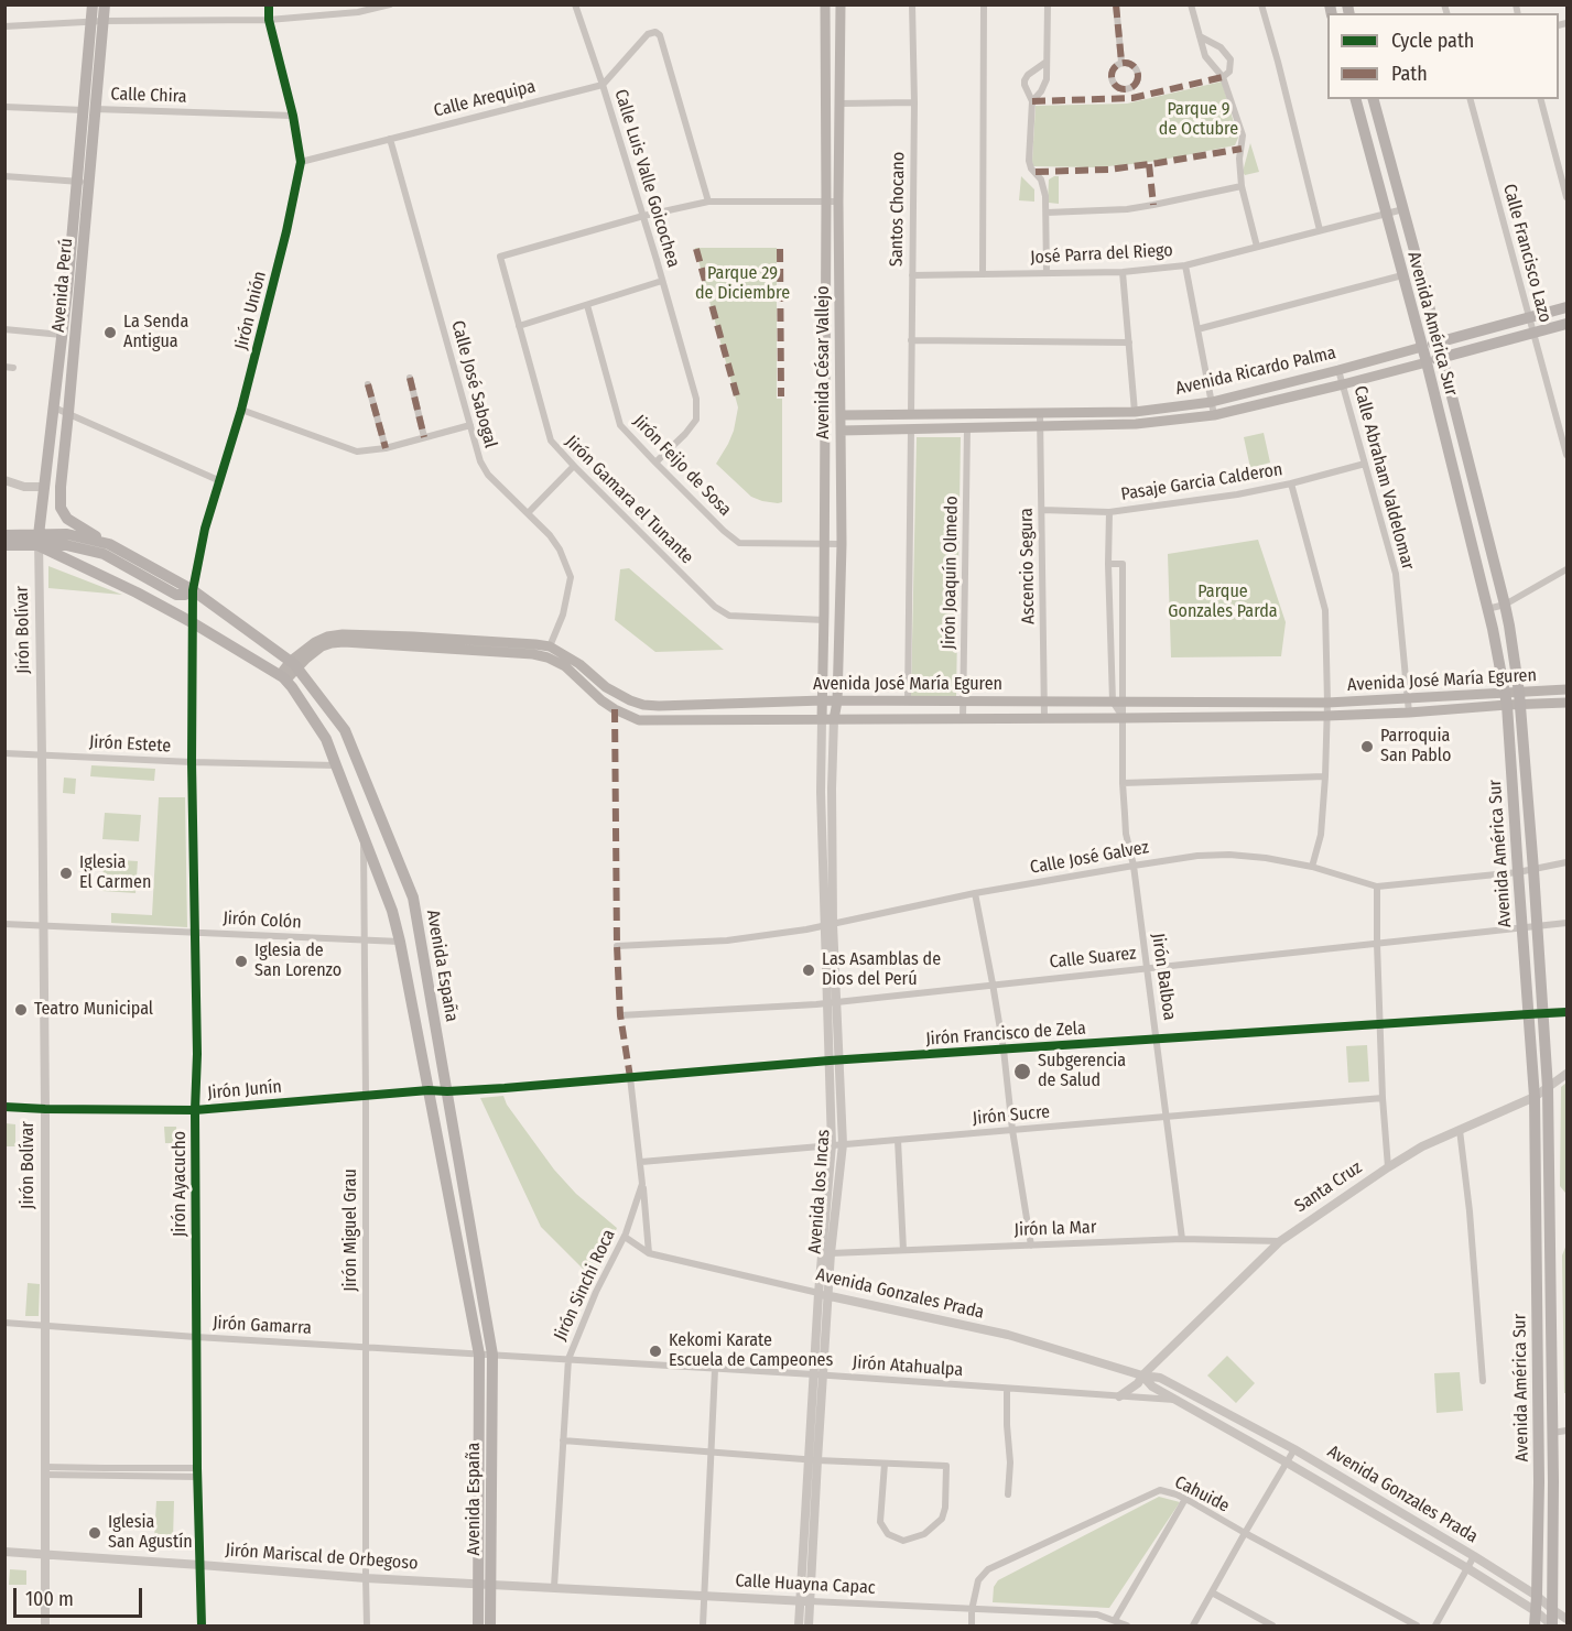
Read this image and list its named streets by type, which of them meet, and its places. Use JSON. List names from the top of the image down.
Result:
{
  "streets": {
    "main road": [
      "Avenida Perú",
      "Avenida América Sur",
      "Avenida César Vallejo",
      "Avenida Ricardo Palma",
      "Avenida José María Eguren",
      "Avenida España"
    ],
    "street": [
      "Calle Chira",
      "Calle Arequipa",
      "Calle Luis Valle Goicochea",
      "Santos Chocano",
      "Calle Francisco Lazo",
      "José Parra del Riego",
      "Jirón Unión",
      "Calle José Sabogal",
      "Jirón Feijo de Sosa",
      "Calle Abraham Valdelomar",
      "Pasaje Garcia Calderon",
      "Jirón Gamara el Tunante",
      "Ascencio Segura",
      "Jirón Joaquín Olmedo",
      "Jirón Bolívar",
      "Jirón Estete",
      "Calle José Galvez",
      "Jirón Colón",
      "Calle Suarez",
      "Jirón Balboa",
      "Jirón Francisco de Zela",
      "Jirón Junín",
      "Jirón Sucre",
      "Jirón Ayacucho",
      "Santa Cruz",
      "Avenida los Incas",
      "Jirón la Mar",
      "Jirón Miguel Grau",
      "Jirón Sinchi Roca",
      "Avenida Gonzales Prada",
      "Jirón Gamarra",
      "Jirón Atahualpa",
      "Cahuide",
      "Jirón Mariscal de Orbegoso",
      "Calle Huayna Capac"
    ]
  },
  "crossings": [
    ["Calle Chira", "Avenida Perú"],
    ["Calle Chira", "Jirón Unión"],
    ["Calle Arequipa", "Calle Luis Valle Goicochea"],
    ["Calle Arequipa", "Jirón Unión"],
    ["Calle Arequipa", "Calle José Sabogal"],
    ["Calle Luis Valle Goicochea", "Jirón Feijo de Sosa"],
    ["Calle Luis Valle Goicochea", "Jirón Gamara el Tunante"],
    ["Santos Chocano", "José Parra del Riego"],
    ["Santos Chocano", "Avenida Ricardo Palma"],
    ["Calle Francisco Lazo", "Avenida Ricardo Palma"],
    ["José Parra del Riego", "Avenida América Sur"],
    ["Avenida Perú", "Jirón Bolívar"],
    ["Avenida Perú", "Avenida España"],
    ["Jirón Unión", "Avenida España"],
    ["Jirón Unión", "Jirón Ayacucho"],
    ["Avenida América Sur", "Avenida Ricardo Palma"],
    ["Avenida América Sur", "Avenida José María Eguren"],
    ["Avenida América Sur", "Calle José Galvez"],
    ["Avenida América Sur", "Calle Suarez"],
    ["Avenida América Sur", "Jirón Francisco de Zela"],
    ["Avenida América Sur", "Santa Cruz"],
    ["Avenida América Sur", "Avenida Gonzales Prada"],
    ["Avenida César Vallejo", "Avenida Ricardo Palma"],
    ["Avenida César Vallejo", "Jirón Feijo de Sosa"],
    ["Avenida César Vallejo", "Jirón Gamara el Tunante"],
    ["Avenida César Vallejo", "Avenida José María Eguren"],
    ["Avenida César Vallejo", "Avenida los Incas"],
    ["Avenida Ricardo Palma", "Calle Abraham Valdelomar"],
    ["Avenida Ricardo Palma", "Ascencio Segura"],
    ["Avenida Ricardo Palma", "Jirón Joaquín Olmedo"],
    ["Calle José Sabogal", "Avenida José María Eguren"],
    ["Calle Abraham Valdelomar", "Pasaje Garcia Calderon"],
    ["Calle Abraham Valdelomar", "Avenida José María Eguren"],
    ["Pasaje Garcia Calderon", "Ascencio Segura"],
    ["Ascencio Segura", "Avenida José María Eguren"],
    ["Jirón Joaquín Olmedo", "Avenida José María Eguren"],
    ["Jirón Bolívar", "Jirón Estete"],
    ["Jirón Bolívar", "Jirón Colón"],
    ["Jirón Bolívar", "Avenida España"],
    ["Jirón Bolívar", "Jirón Junín"],
    ["Jirón Bolívar", "Jirón Gamarra"],
    ["Jirón Bolívar", "Jirón Mariscal de Orbegoso"],
    ["Avenida José María Eguren", "Avenida España"],
    ["Avenida José María Eguren", "Jirón Balboa"],
    ["Avenida José María Eguren", "Avenida los Incas"],
    ["Jirón Estete", "Avenida España"],
    ["Jirón Estete", "Jirón Ayacucho"],
    ["Calle José Galvez", "Jirón Balboa"],
    ["Calle José Galvez", "Avenida los Incas"],
    ["Jirón Colón", "Avenida España"],
    ["Jirón Colón", "Jirón Ayacucho"],
    ["Jirón Colón", "Jirón Miguel Grau"],
    ["Calle Suarez", "Jirón Balboa"],
    ["Calle Suarez", "Avenida los Incas"],
    ["Avenida España", "Jirón Francisco de Zela"],
    ["Avenida España", "Jirón Junín"],
    ["Avenida España", "Jirón Ayacucho"],
    ["Avenida España", "Jirón Miguel Grau"],
    ["Avenida España", "Jirón Gamarra"],
    ["Avenida España", "Jirón Atahualpa"],
    ["Avenida España", "Jirón Mariscal de Orbegoso"],
    ["Avenida España", "Calle Huayna Capac"],
    ["Jirón Balboa", "Jirón Francisco de Zela"],
    ["Jirón Balboa", "Jirón Sucre"],
    ["Jirón Balboa", "Jirón la Mar"],
    ["Jirón Francisco de Zela", "Jirón Junín"],
    ["Jirón Francisco de Zela", "Avenida los Incas"],
    ["Jirón Francisco de Zela", "Jirón Sinchi Roca"],
    ["Jirón Junín", "Jirón Ayacucho"],
    ["Jirón Junín", "Jirón Miguel Grau"],
    ["Jirón Sucre", "Avenida los Incas"],
    ["Jirón Sucre", "Jirón Sinchi Roca"],
    ["Jirón Ayacucho", "Jirón Gamarra"],
    ["Jirón Ayacucho", "Jirón Mariscal de Orbegoso"],
    ["Santa Cruz", "Jirón la Mar"],
    ["Santa Cruz", "Avenida Gonzales Prada"],
    ["Santa Cruz", "Jirón Atahualpa"],
    ["Avenida los Incas", "Jirón la Mar"],
    ["Avenida los Incas", "Avenida Gonzales Prada"],
    ["Avenida los Incas", "Jirón Atahualpa"],
    ["Avenida los Incas", "Calle Huayna Capac"],
    ["Jirón Miguel Grau", "Jirón Gamarra"],
    ["Jirón Miguel Grau", "Jirón Mariscal de Orbegoso"],
    ["Jirón Sinchi Roca", "Avenida Gonzales Prada"],
    ["Jirón Sinchi Roca", "Jirón Atahualpa"],
    ["Jirón Sinchi Roca", "Calle Huayna Capac"],
    ["Avenida Gonzales Prada", "Jirón Atahualpa"],
    ["Jirón Gamarra", "Jirón Atahualpa"],
    ["Cahuide", "Calle Huayna Capac"],
    ["Jirón Mariscal de Orbegoso", "Calle Huayna Capac"]
  ],
  "parks": ["Parque 9 de Octubre", "Parque 29 de Diciembre", "Parque Gonzales Parda"],
  "places": [
    "La Senda Antigua",
    "Parroquia San Pablo",
    "Iglesia El Carmen",
    "Iglesia de San Lorenzo",
    "Las Asamblas de Dios del Perú",
    "Teatro Municipal",
    "Subgerencia de Salud",
    "Kekomi Karate Escuela de Campeones",
    "Iglesia San Agustín"
  ],
  "legend": ["Cycle path", "Path"],
  "scale_bar": "100 m"
}
